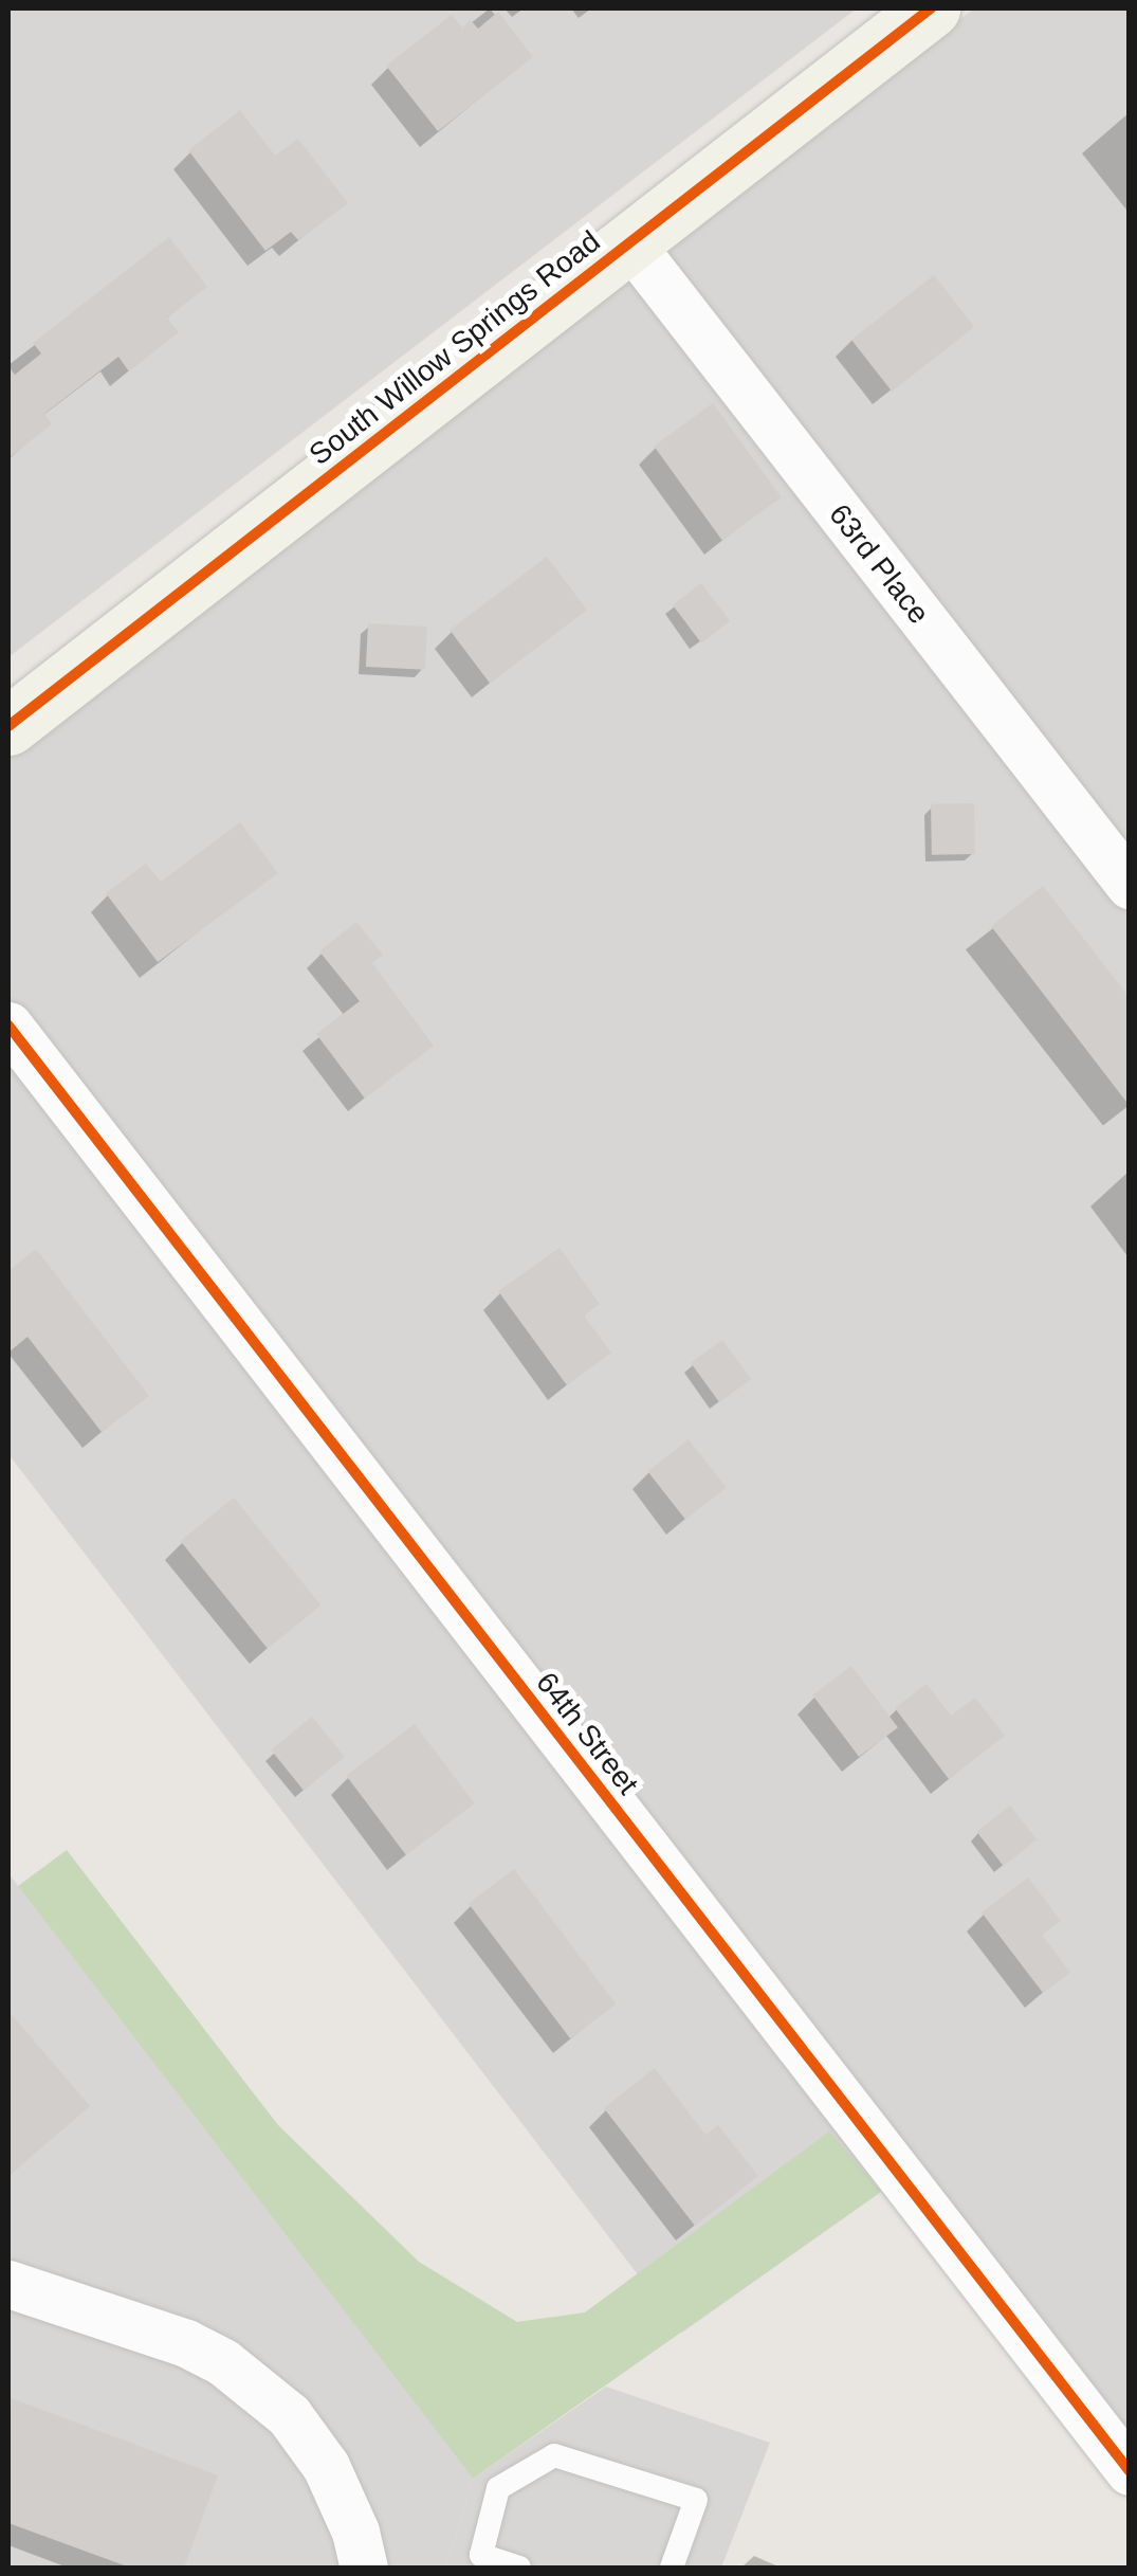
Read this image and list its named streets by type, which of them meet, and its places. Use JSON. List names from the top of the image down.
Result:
{
  "streets": {
    "street": ["South Willow Springs Road", "63rd Place", "64th Street"]
  },
  "crossings": [
    ["South Willow Springs Road", "63rd Place"]
  ]
}
